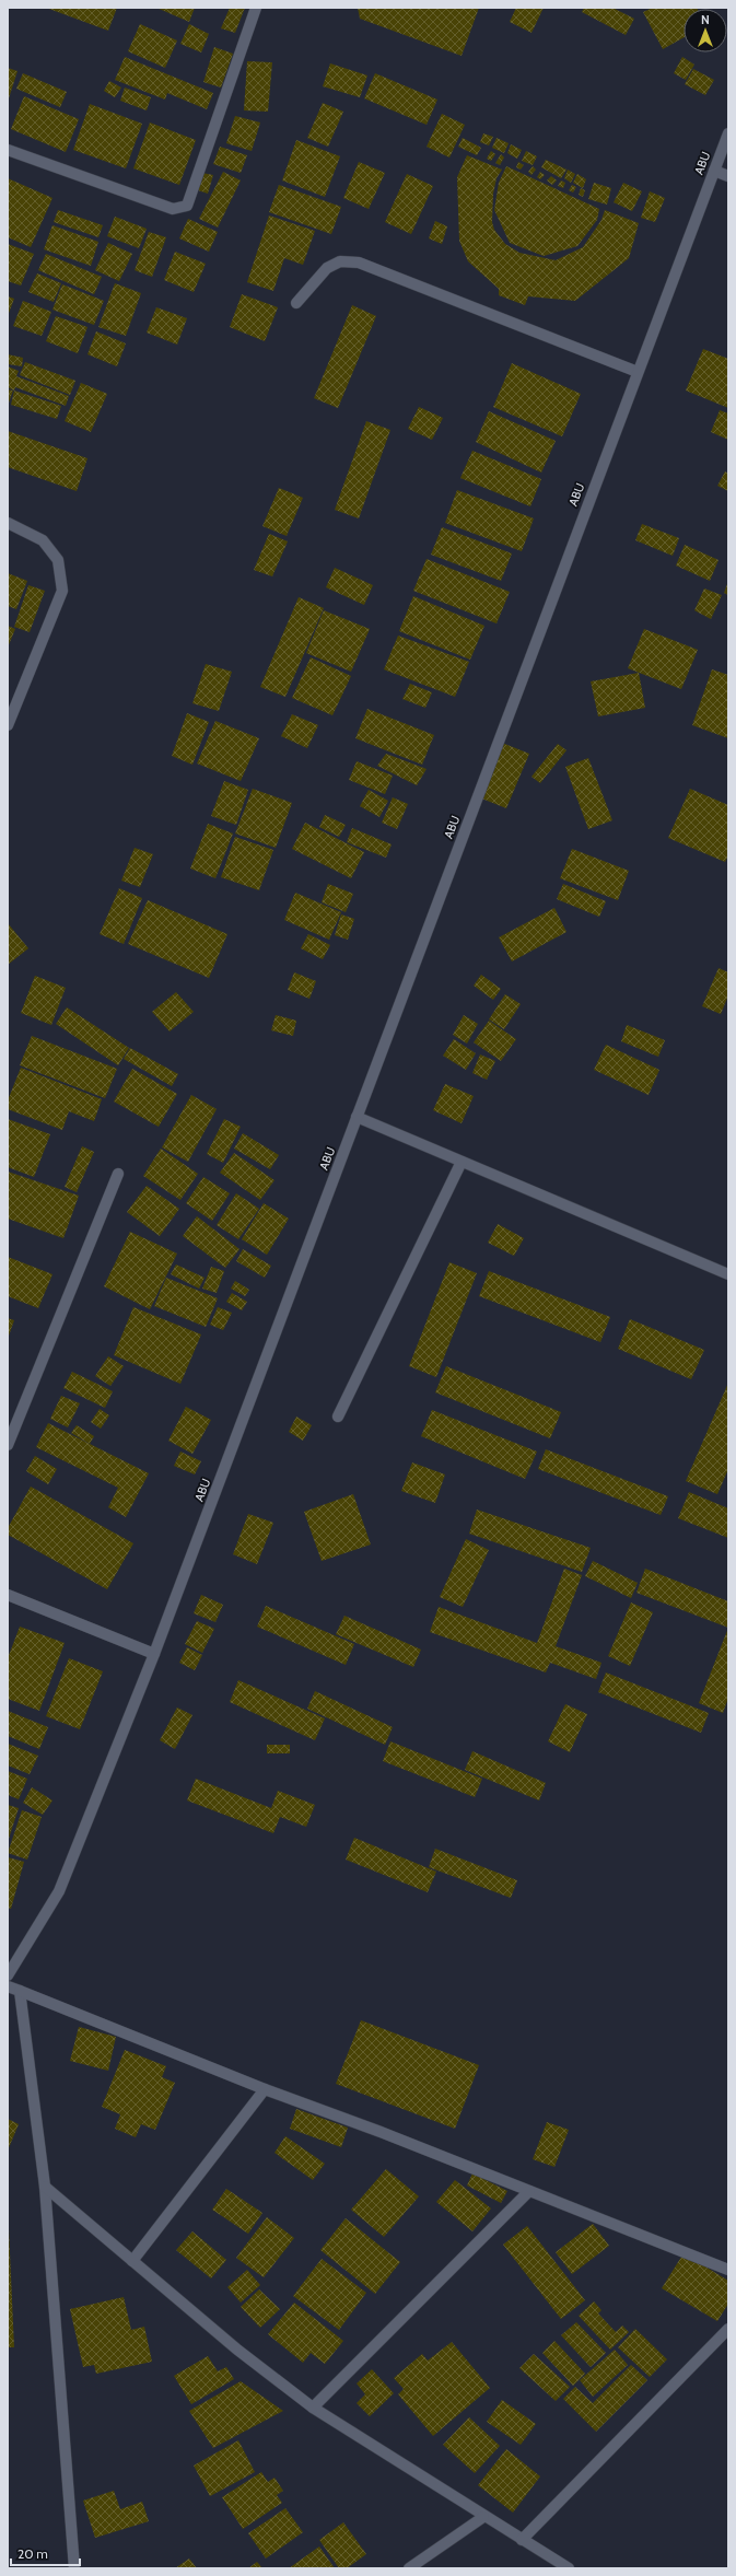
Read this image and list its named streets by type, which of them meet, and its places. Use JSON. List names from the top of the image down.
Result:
{
  "streets": {
    "street": ["ABU"]
  },
  "scale_bar": "20 m",
  "north": "top"
}
